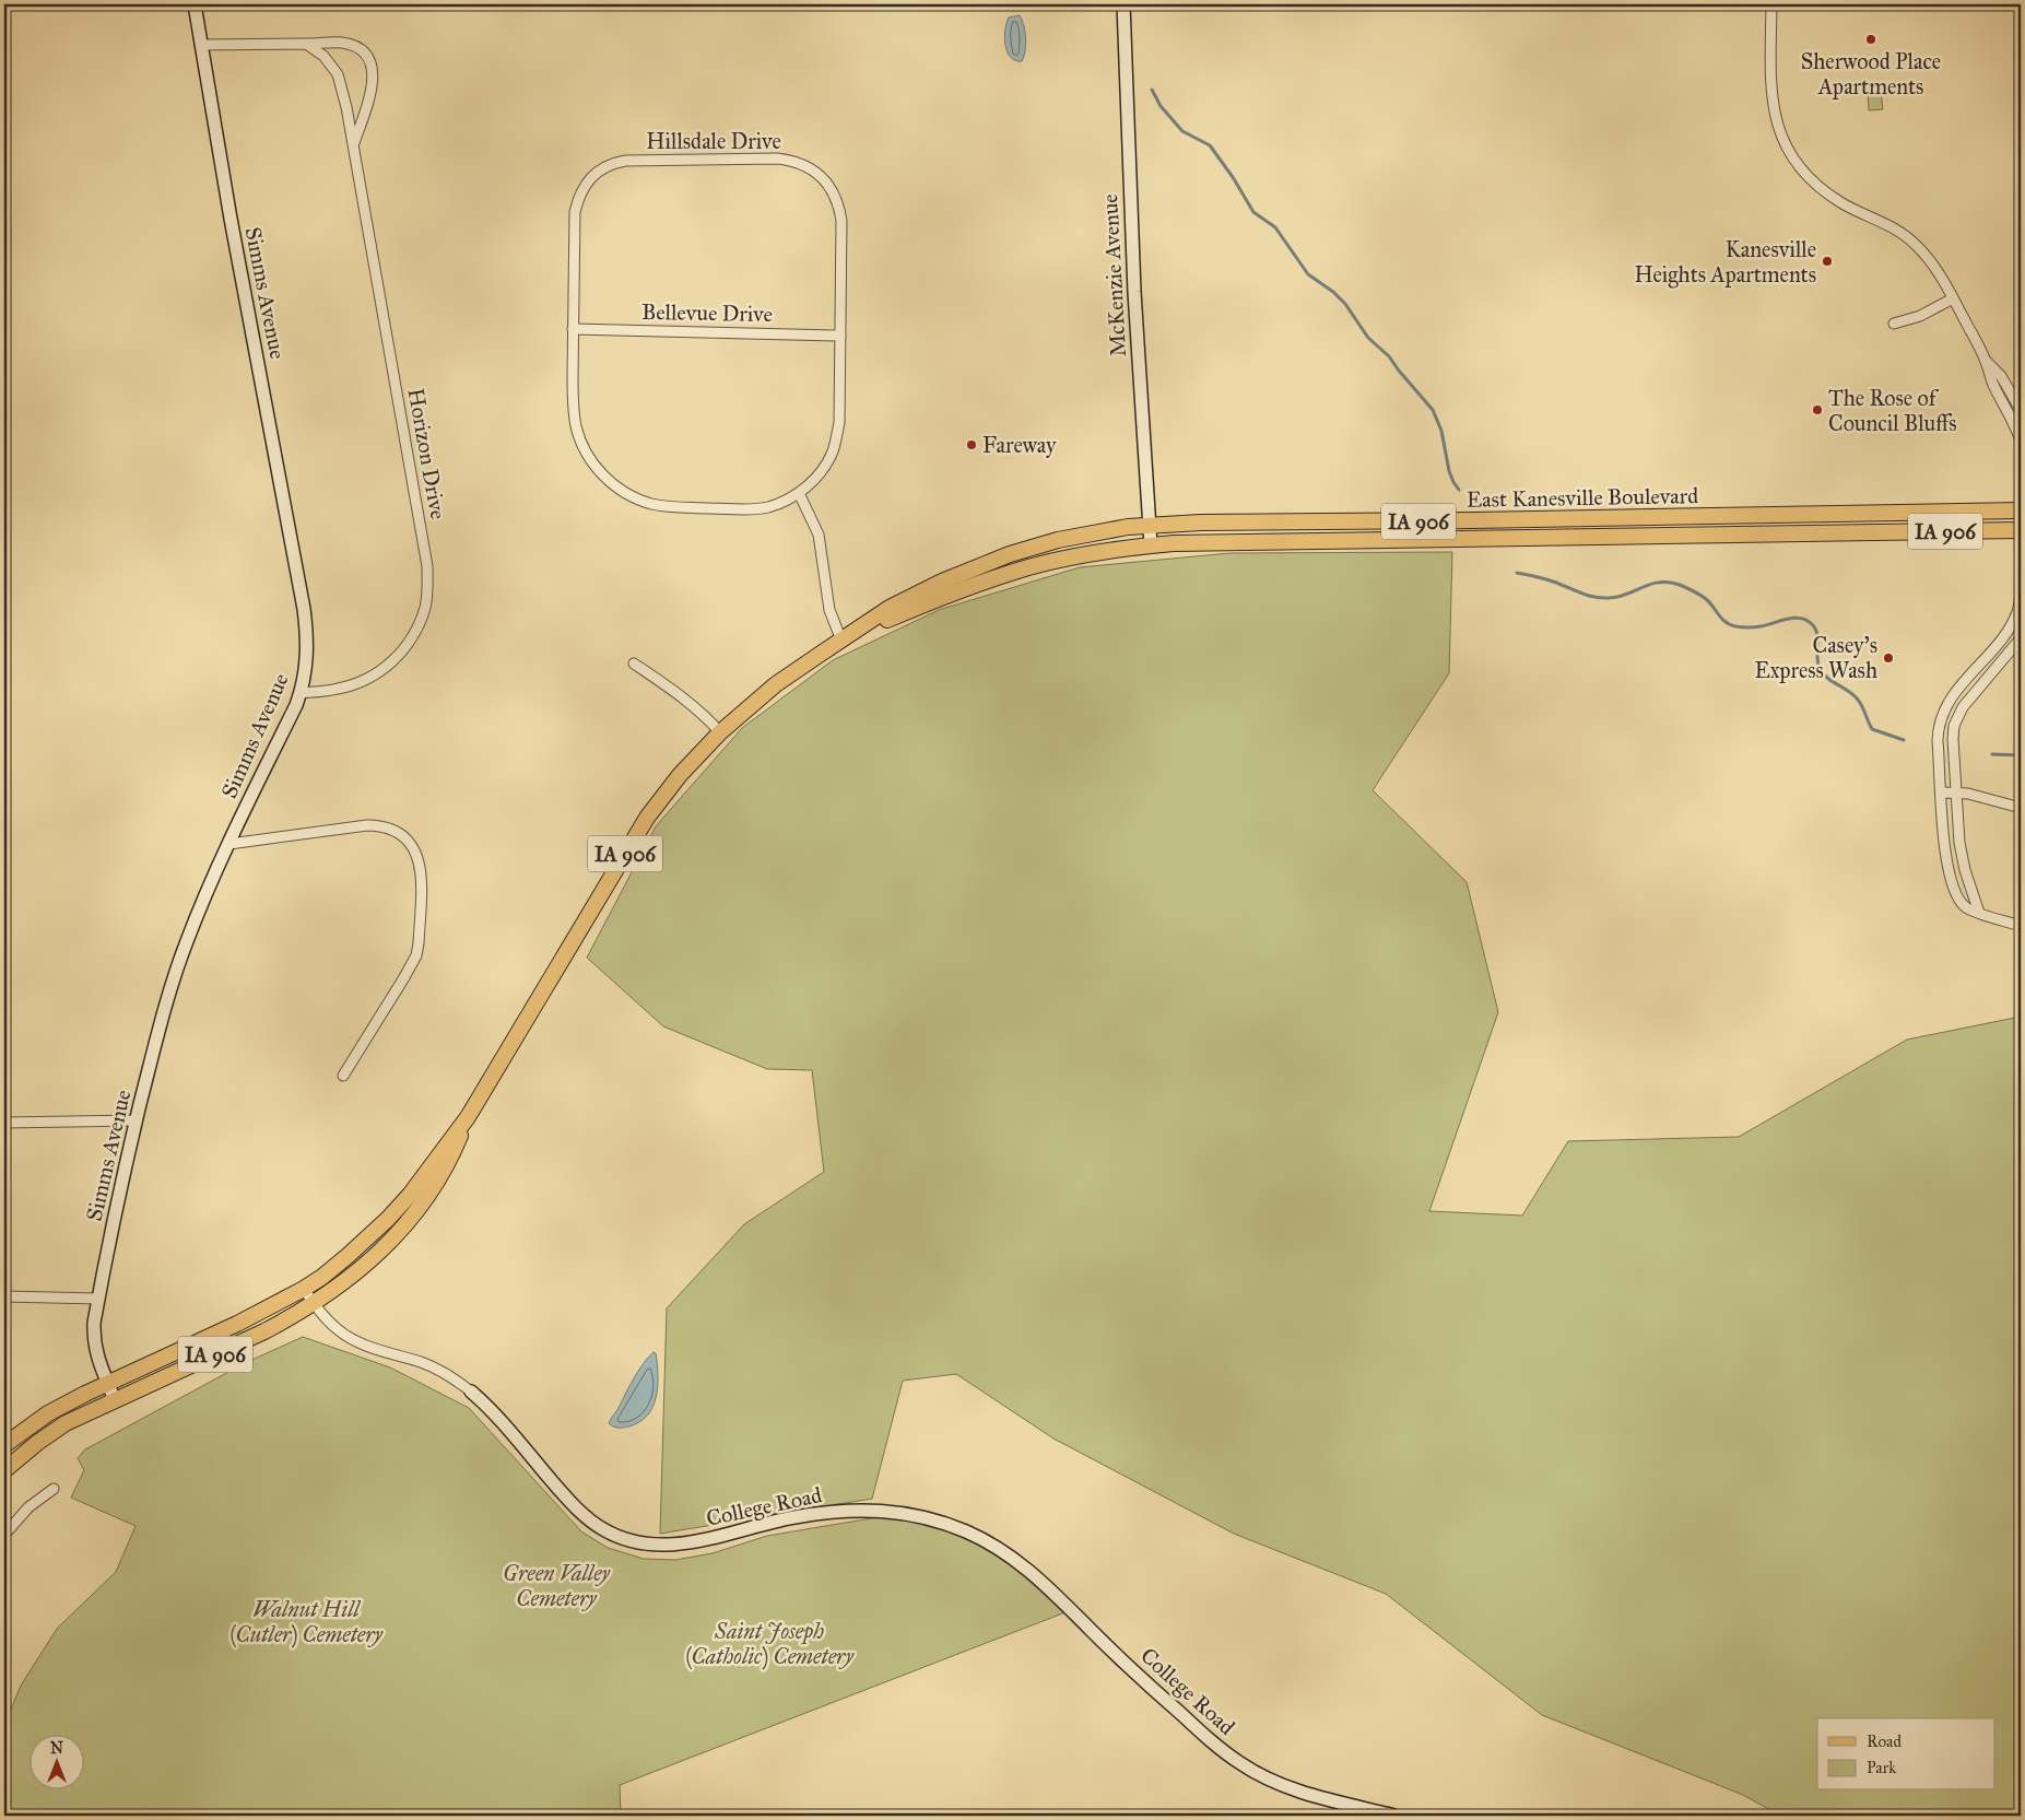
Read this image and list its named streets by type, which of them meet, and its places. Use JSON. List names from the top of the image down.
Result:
{
  "streets": {
    "main road": ["East Kanesville Boulevard", "IA 906"],
    "street": [
      "Hillsdale Drive",
      "McKenzie Avenue",
      "Simms Avenue",
      "Bellevue Drive",
      "Horizon Drive",
      "College Road"
    ]
  },
  "crossings": [
    ["Hillsdale Drive", "Bellevue Drive"],
    ["McKenzie Avenue", "East Kanesville Boulevard"],
    ["Simms Avenue", "Horizon Drive"],
    ["Simms Avenue", "East Kanesville Boulevard"],
    ["East Kanesville Boulevard", "College Road"]
  ],
  "parks": ["Green Valley Cemetery", "Walnut Hill (Cutler) Cemetery", "Saint Joseph (Catholic) Cemetery"],
  "places": [
    "Sherwood Place Apartments",
    "Kanesville Heights Apartments",
    "The Rose of Council Bluffs",
    "Fareway",
    "Casey's Express Wash"
  ],
  "legend": ["Road", "Park"],
  "north": "top"
}
